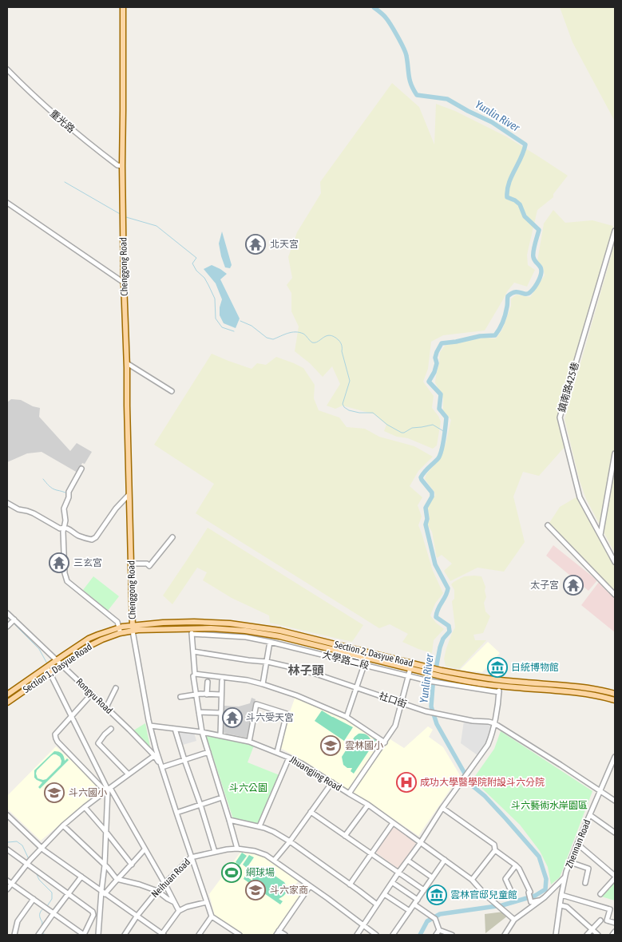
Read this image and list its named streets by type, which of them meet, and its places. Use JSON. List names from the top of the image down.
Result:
{
  "streets": {
    "main road": ["Chenggong Road", "Section 2, Dasyue Road", "Section 1, Dasyue Road"],
    "street": [
      "重光路",
      "鎮南路425巷",
      "大學路二段",
      "Rongyu Road",
      "社口街",
      "Jhuangjing Road",
      "Zhennan Road",
      "Neihuan Road"
    ]
  },
  "crossings": [
    ["重光路", "Chenggong Road"],
    ["Chenggong Road", "Section 2, Dasyue Road"],
    ["Chenggong Road", "Section 1, Dasyue Road"],
    ["Chenggong Road", "Rongyu Road"],
    ["Chenggong Road", "Jhuangjing Road"],
    ["Chenggong Road", "Neihuan Road"],
    ["Section 2, Dasyue Road", "大學路二段"],
    ["Section 2, Dasyue Road", "Section 1, Dasyue Road"],
    ["Section 1, Dasyue Road", "Rongyu Road"],
    ["社口街", "Zhennan Road"]
  ],
  "districts": ["林子頭"],
  "water": ["Yunlin River"],
  "parks": ["斗六公園", "斗六藝術水岸園區"],
  "places": {
    "temple": [
      "北天宮",
      "三玄宮",
      "太子宮",
      "斗六受天宮"
    ],
    "museum": ["日統博物館", "雲林官邸兒童館"],
    "school or university": ["雲林國小", "斗六國小", "斗六家商"],
    "hospital": ["成功大學醫學院附設斗六分院"],
    "sports": ["網球場"]
  }
}
